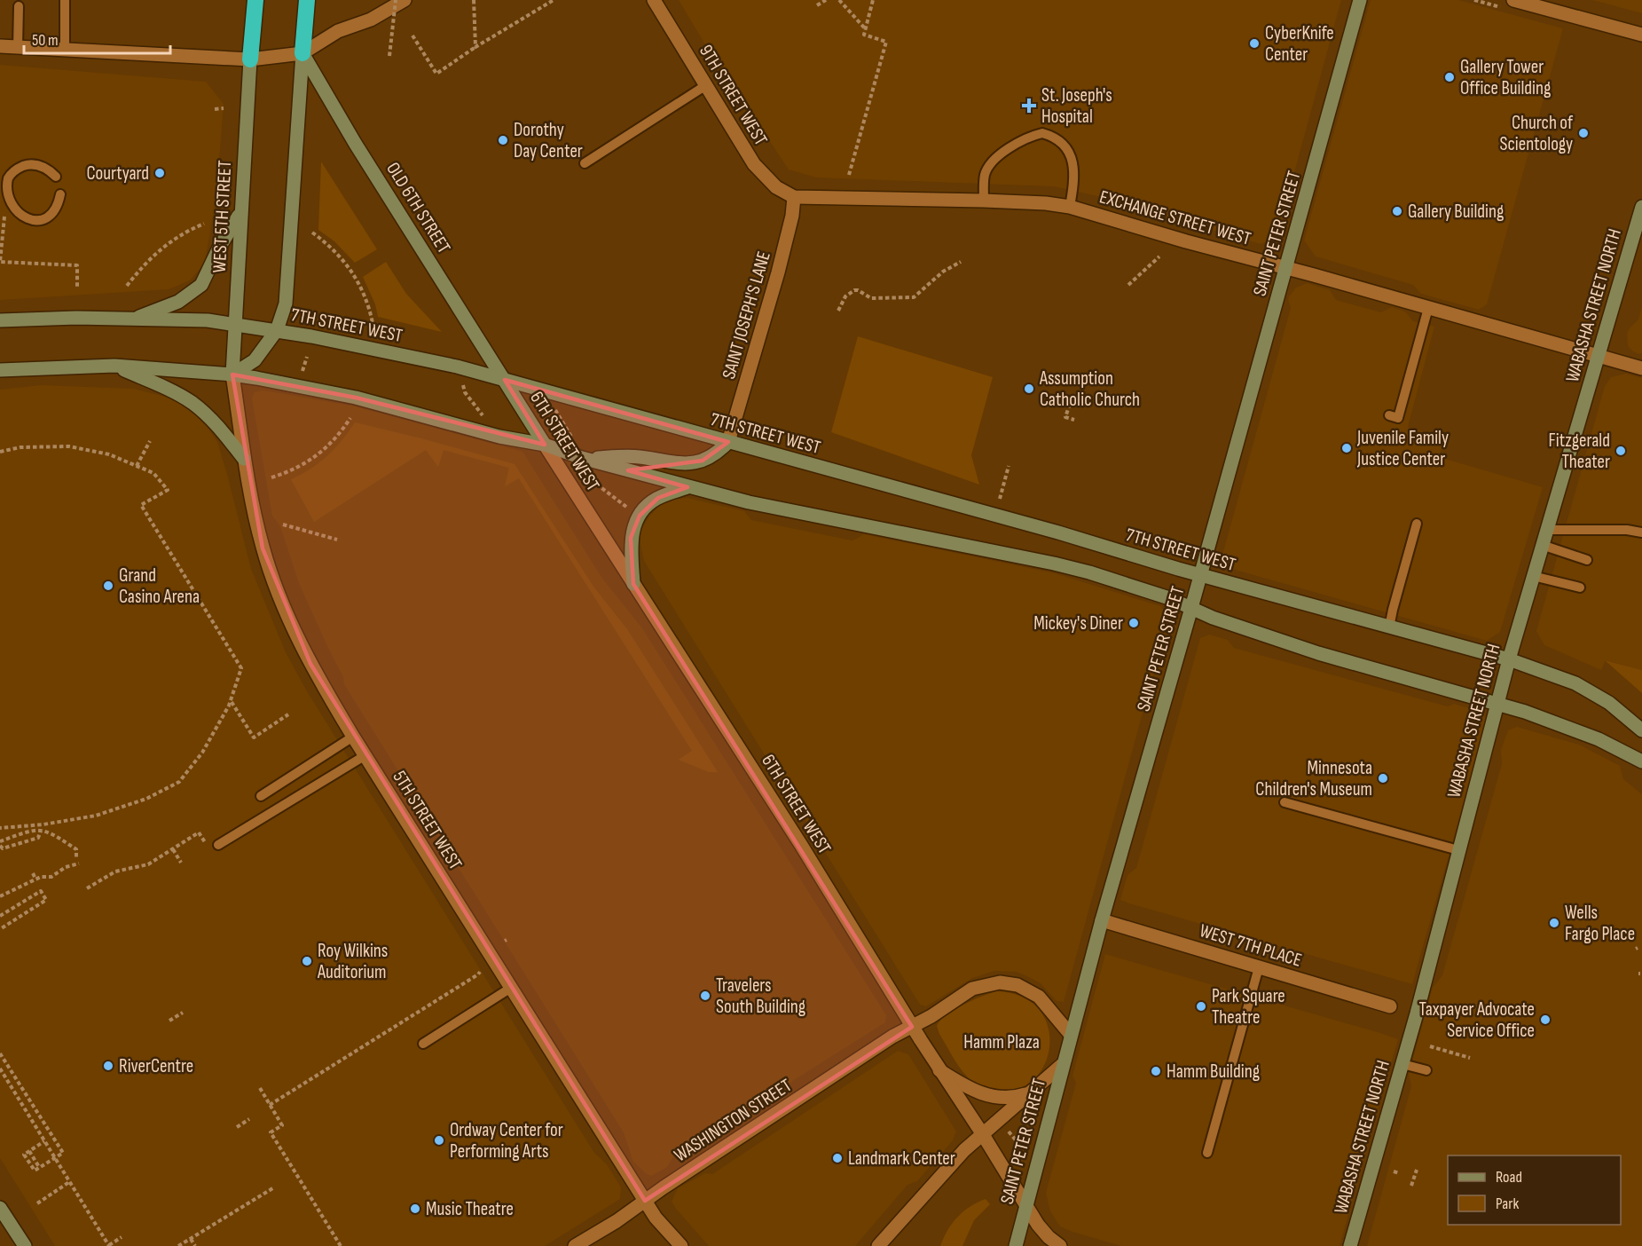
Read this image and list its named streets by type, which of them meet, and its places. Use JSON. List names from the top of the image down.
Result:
{
  "streets": {
    "main road": [
      "OLD 6TH STREET",
      "WEST 5TH STREET",
      "SAINT PETER STREET",
      "WABASHA STREET NORTH",
      "7TH STREET WEST",
      "6TH STREET WEST"
    ],
    "street": [
      "9TH STREET WEST",
      "EXCHANGE STREET WEST",
      "SAINT JOSEPH'S LANE",
      "5TH STREET WEST",
      "WEST 7TH PLACE",
      "WASHINGTON STREET"
    ]
  },
  "crossings": [
    ["9TH STREET WEST", "EXCHANGE STREET WEST"],
    ["9TH STREET WEST", "SAINT JOSEPH'S LANE"],
    ["OLD 6TH STREET", "7TH STREET WEST"],
    ["OLD 6TH STREET", "6TH STREET WEST"],
    ["WEST 5TH STREET", "7TH STREET WEST"],
    ["WEST 5TH STREET", "5TH STREET WEST"],
    ["EXCHANGE STREET WEST", "SAINT PETER STREET"],
    ["EXCHANGE STREET WEST", "WABASHA STREET NORTH"],
    ["EXCHANGE STREET WEST", "SAINT JOSEPH'S LANE"],
    ["SAINT PETER STREET", "7TH STREET WEST"],
    ["SAINT PETER STREET", "6TH STREET WEST"],
    ["SAINT PETER STREET", "WEST 7TH PLACE"],
    ["SAINT PETER STREET", "WASHINGTON STREET"],
    ["WABASHA STREET NORTH", "7TH STREET WEST"],
    ["SAINT JOSEPH'S LANE", "7TH STREET WEST"],
    ["7TH STREET WEST", "6TH STREET WEST"],
    ["6TH STREET WEST", "WASHINGTON STREET"],
    ["5TH STREET WEST", "WASHINGTON STREET"]
  ],
  "parks": ["Hamm Plaza"],
  "places": {
    "other": [
      "CyberKnife Center",
      "Gallery Tower Office Building",
      "Church of Scientology",
      "Dorothy Day Center",
      "Courtyard",
      "Gallery Building",
      "Assumption Catholic Church",
      "Juvenile Family Justice Center",
      "Fitzgerald Theater",
      "Grand Casino Arena",
      "Mickey's Diner",
      "Minnesota Children's Museum",
      "Wells Fargo Place",
      "Roy Wilkins Auditorium",
      "Travelers South Building",
      "Park Square Theatre",
      "Taxpayer Advocate Service Office",
      "RiverCentre",
      "Hamm Building",
      "Ordway Center for Performing Arts",
      "Landmark Center",
      "Music Theatre"
    ],
    "health": ["St. Joseph's Hospital"]
  },
  "legend": ["Road", "Park"],
  "scale_bar": "50 m"
}
